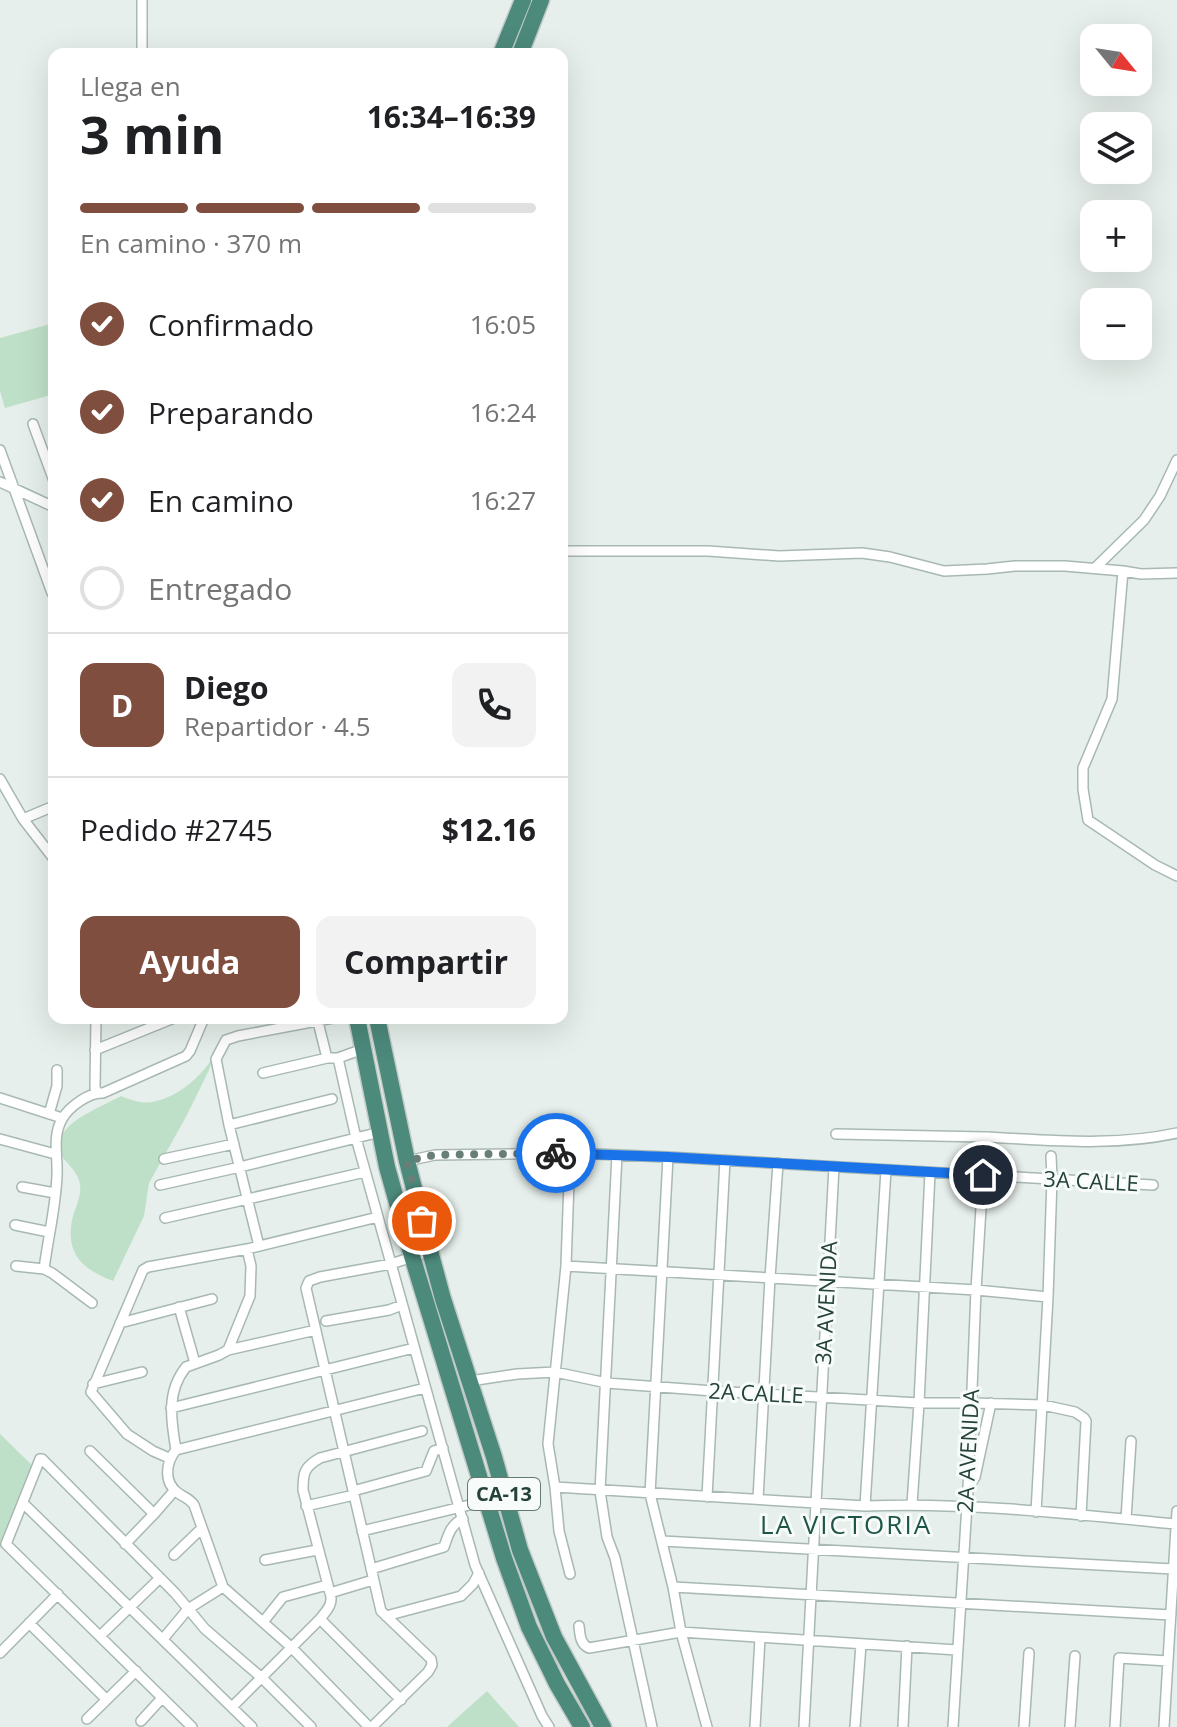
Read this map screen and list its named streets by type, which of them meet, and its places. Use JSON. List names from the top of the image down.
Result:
{
  "streets": {
    "highway": ["CA-13"],
    "street": [
      "3A CALLE",
      "3A AVENIDA",
      "2A CALLE",
      "2A AVENIDA"
    ]
  },
  "crossings": [
    ["3A CALLE", "3A AVENIDA"],
    ["3A CALLE", "2A AVENIDA"],
    ["3A CALLE", "CA-13"],
    ["3A AVENIDA", "2A CALLE"],
    ["2A CALLE", "2A AVENIDA"],
    ["2A CALLE", "CA-13"]
  ],
  "districts": ["LA VICTORIA"],
  "north": "bottom right",
  "page": {
    "map_buttons": ["+", "−"],
    "heading": ["3 min", "Llega en", "16:34–16:39"],
    "panel": [
      "Diego",
      "Repartidor · 4.5",
      "Pedido #2745",
      "$12.16"
    ],
    "bar": "En camino · 370 m",
    "list": [
      ["Confirmado", "16:05"],
      ["Preparando", "16:24"],
      ["En camino", "16:27"],
      "Entregado"
    ],
    "round": "D",
    "buttons": ["Ayuda", "Compartir"]
  }
}
